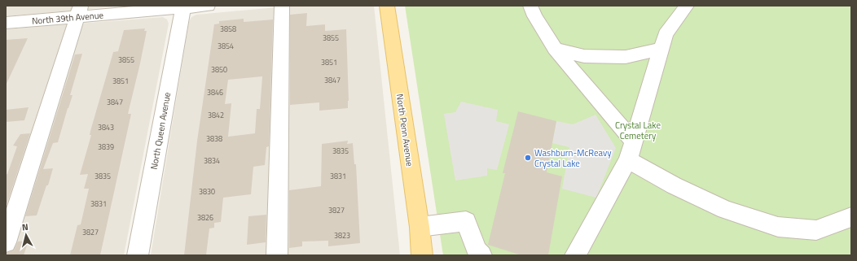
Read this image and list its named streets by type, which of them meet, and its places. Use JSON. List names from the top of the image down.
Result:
{
  "streets": {
    "main road": ["North Penn Avenue"],
    "street": ["North 39th Avenue", "North Queen Avenue"]
  },
  "crossings": [
    ["North 39th Avenue", "North Queen Avenue"]
  ],
  "parks": ["Crystal Lake Cemetery"],
  "places": ["Washburn-McReavy Crystal Lake"],
  "house_numbers": [
    "3858",
    "3855",
    "3854",
    "3855",
    "3851",
    "3850",
    "3847",
    "3851",
    "3846",
    "3847",
    "3842",
    "3843",
    "3838",
    "3839",
    "3835",
    "3834",
    "3835",
    "3831",
    "3830",
    "3831",
    "3827",
    "3826",
    "3827",
    "3823"
  ],
  "north": "top"
}
